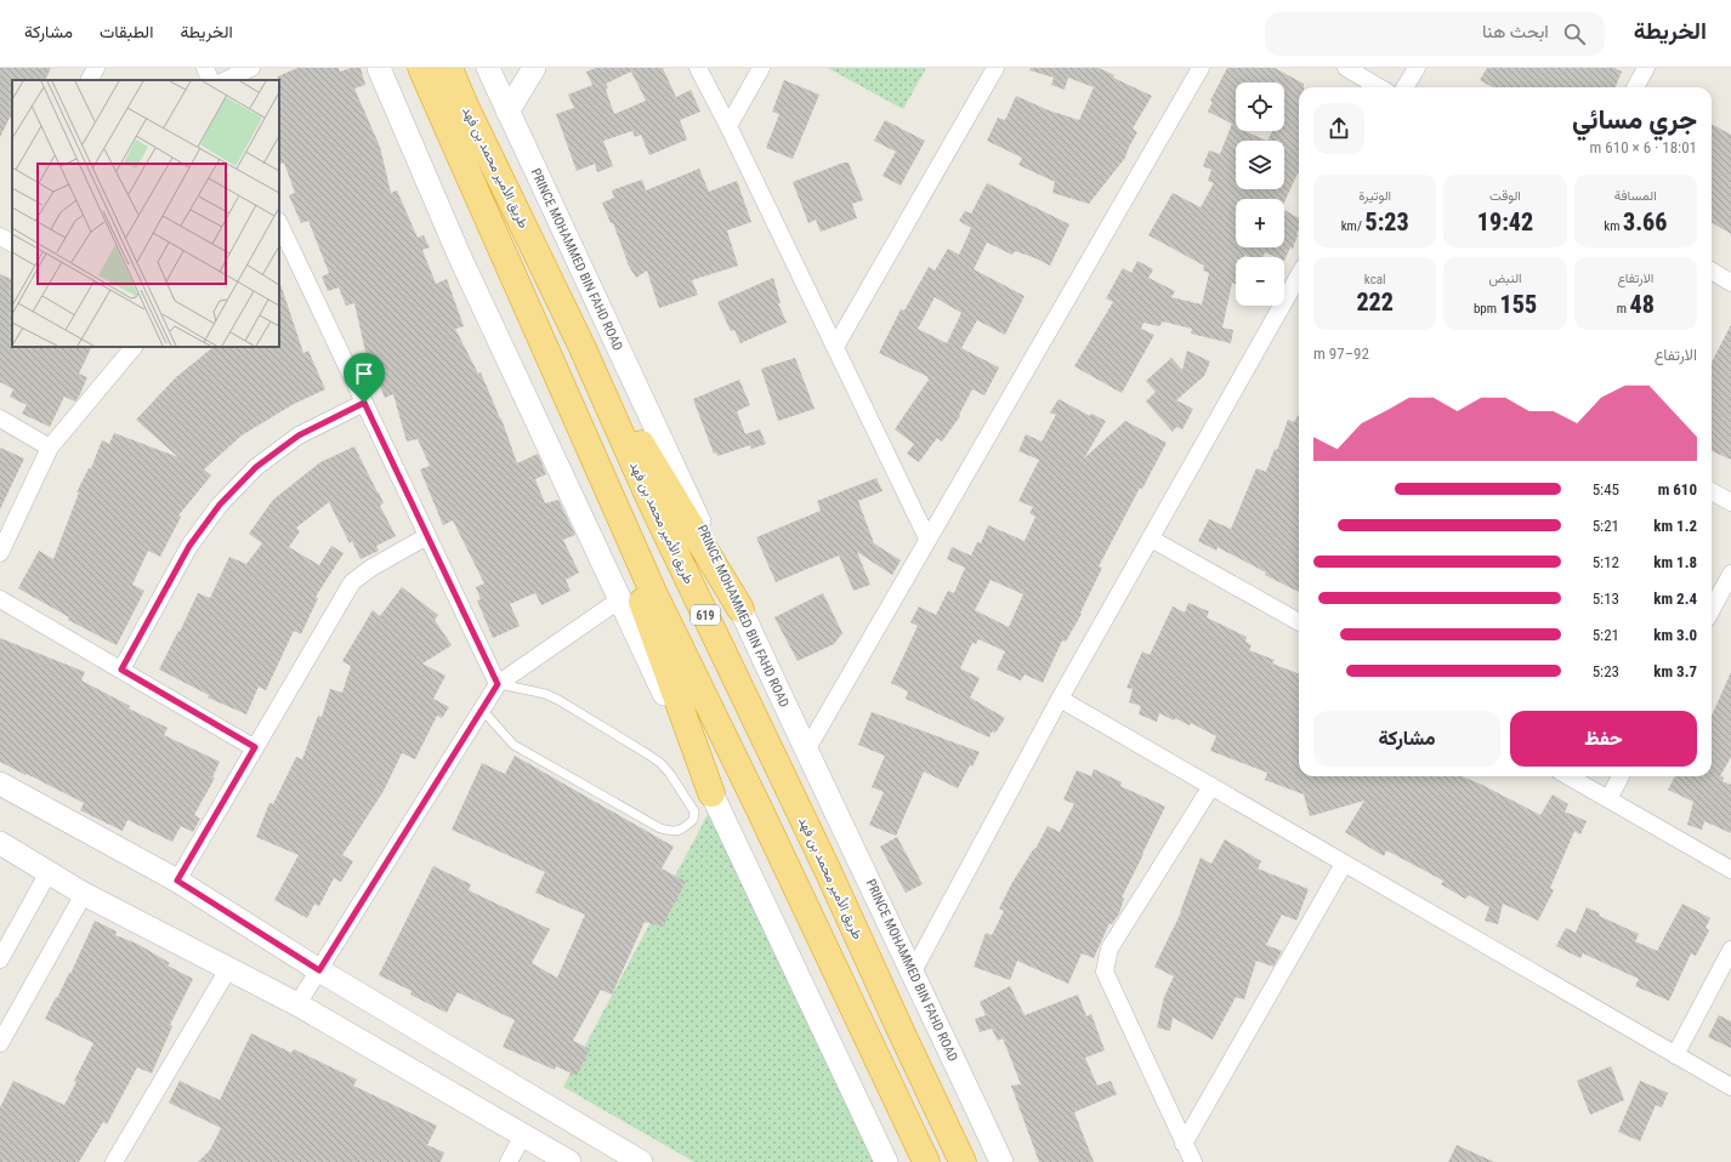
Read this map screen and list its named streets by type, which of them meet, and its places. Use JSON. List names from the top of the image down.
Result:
{
  "streets": {
    "highway": ["طريق الأمير محمد بن فهد", "619"],
    "main road": ["PRINCE MOHAMMED BIN FAHD ROAD"]
  },
  "page": {
    "header": "الخريطة",
    "search": "ابحث هنا",
    "nav": ["الخريطة", "الطبقات", "مشاركة"],
    "map_buttons": ["+", "−"],
    "heading": ["جري مسائي", "18:01 · 6 × 610 m"],
    "stats": [
      ["المسافة", "3.66 km"],
      ["الوقت", "19:42"],
      ["الوتيرة", "5:23 /km"],
      ["الارتفاع", "48 m"],
      ["النبض", "155 bpm"],
      ["kcal", "222"]
    ],
    "chart": ["الارتفاع", "92–97 m"],
    "list": [
      {
        "name": "610 m",
        "note": "5:45"
      },
      {
        "name": "1.2 km",
        "note": "5:21"
      },
      {
        "name": "1.8 km",
        "note": "5:12"
      },
      {
        "name": "2.4 km",
        "note": "5:13"
      },
      {
        "name": "3.0 km",
        "note": "5:21"
      },
      {
        "name": "3.7 km",
        "note": "5:23"
      }
    ],
    "buttons": ["حفظ", "مشاركة"]
  }
}
